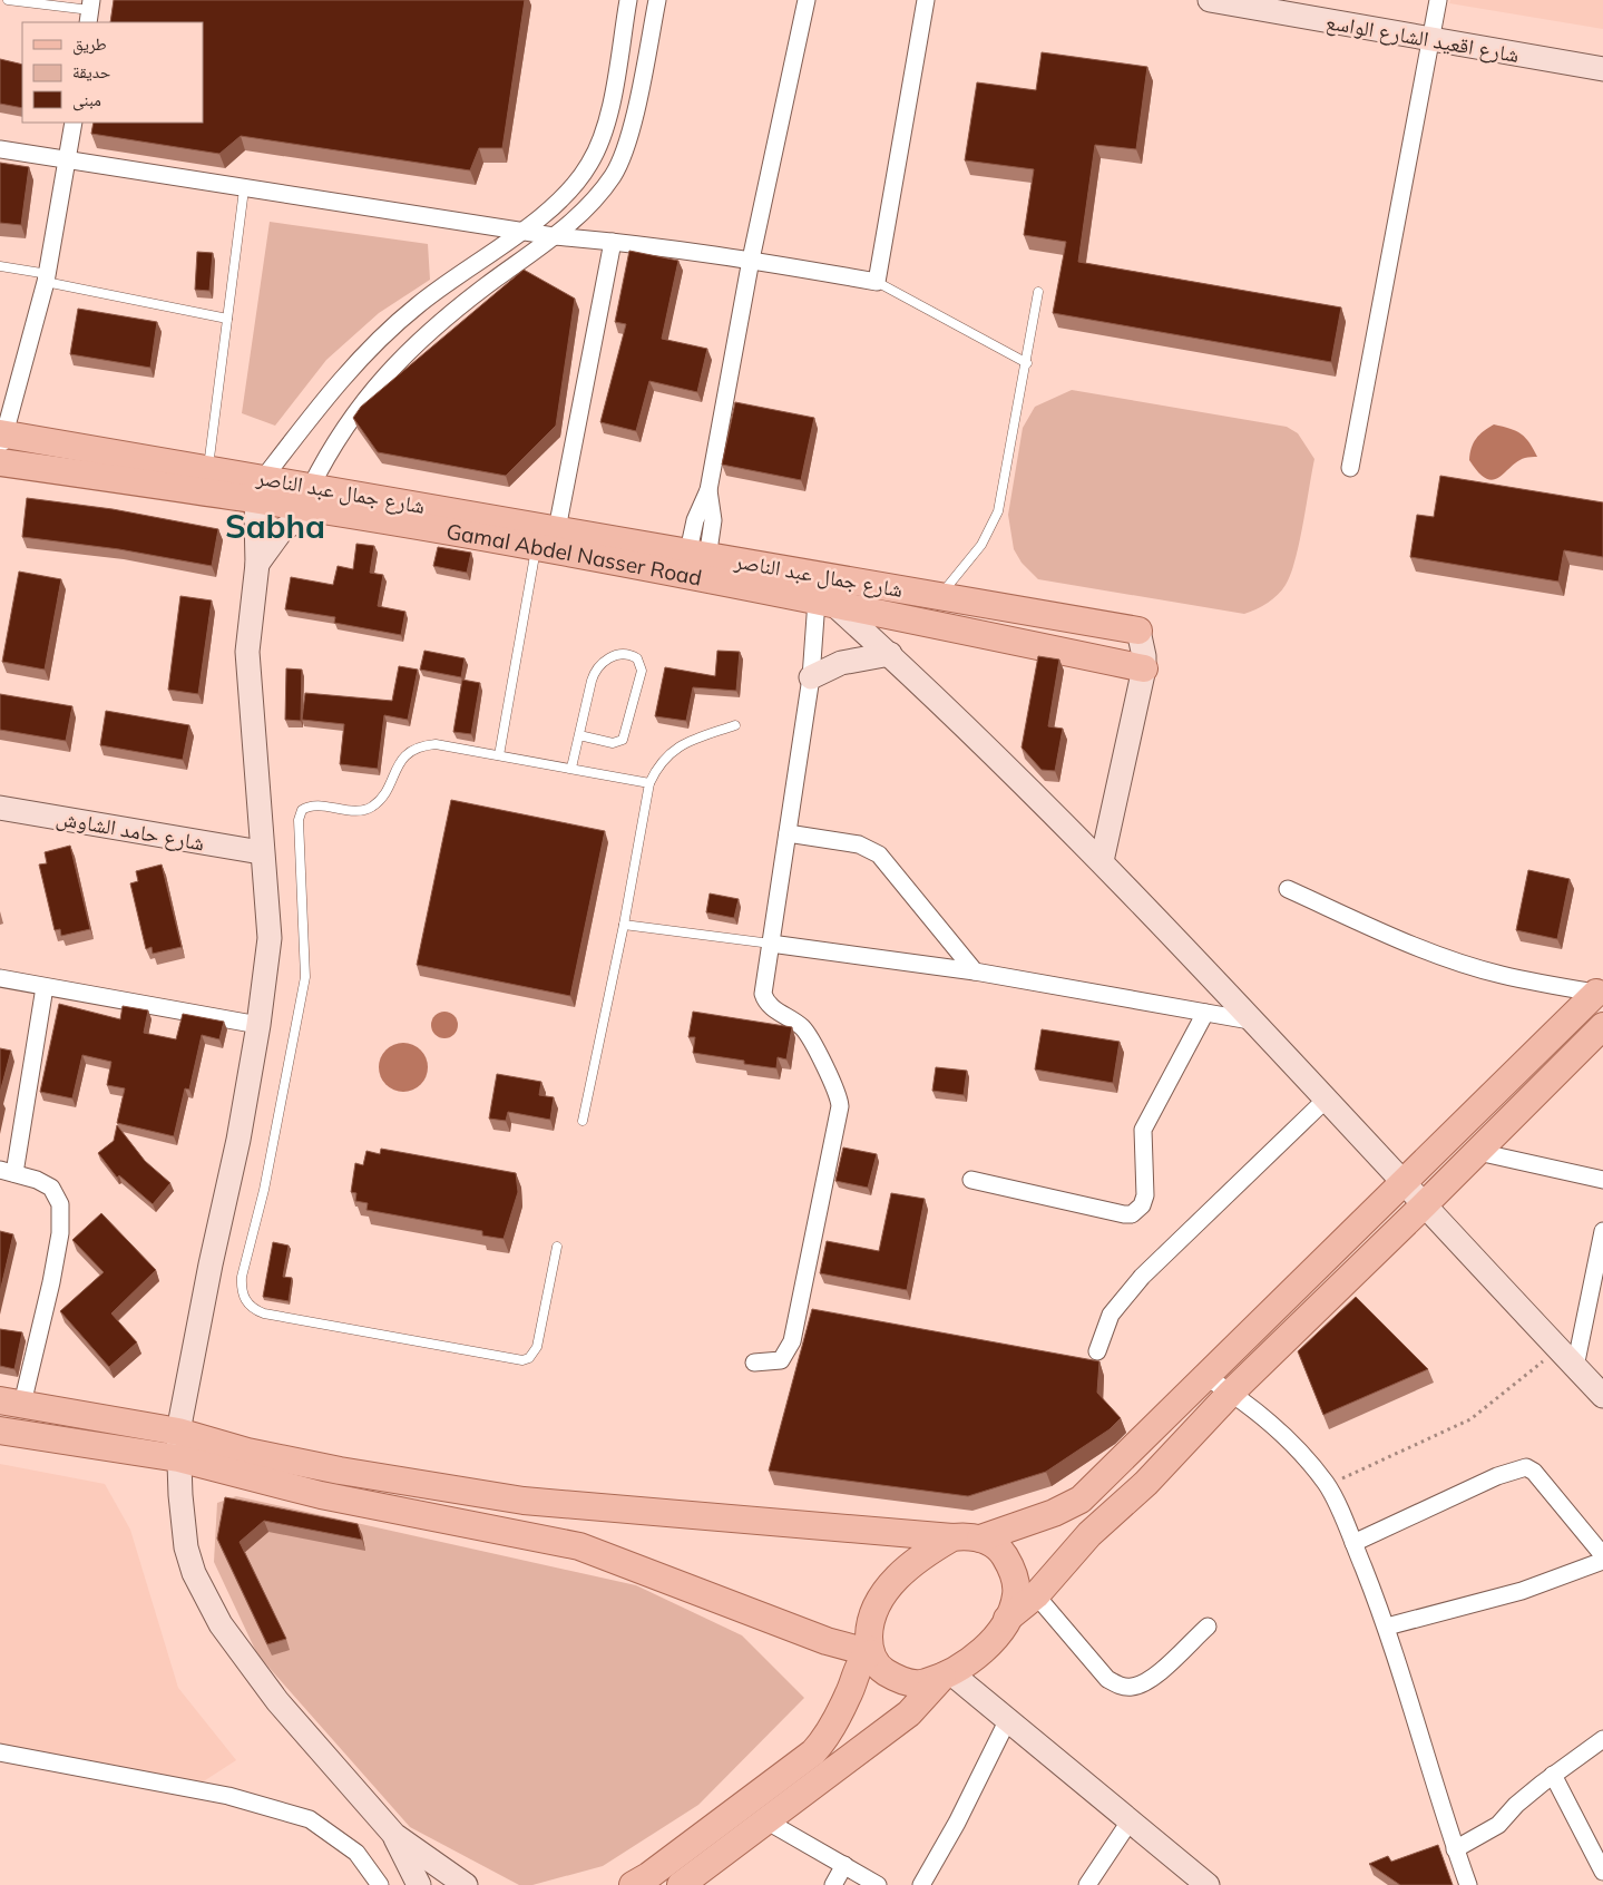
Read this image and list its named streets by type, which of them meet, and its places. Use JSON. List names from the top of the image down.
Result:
{
  "streets": {
    "main road": ["شارع جمال عبد الناصر", "Gamal Abdel Nasser Road"],
    "street": ["شارع اقعيد الشارع الواسع", "شارع حامد الشاوش"]
  },
  "crossings": [
    ["شارع جمال عبد الناصر", "Gamal Abdel Nasser Road"]
  ],
  "districts": ["Sabha"],
  "legend": ["طريق", "حديقة", "مبنى"]
}
